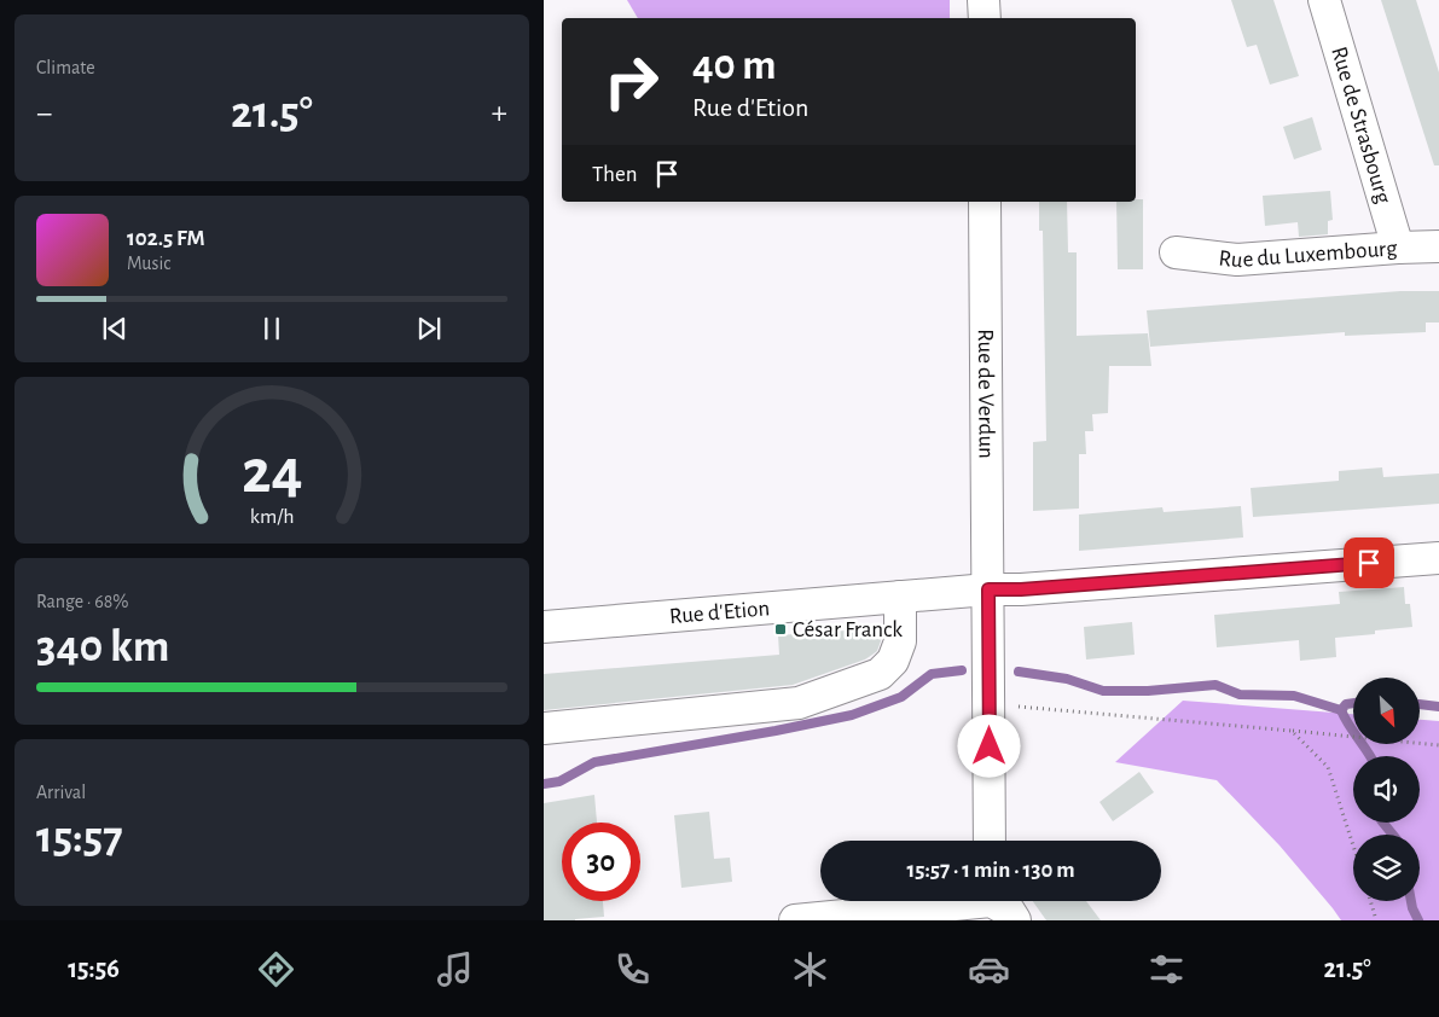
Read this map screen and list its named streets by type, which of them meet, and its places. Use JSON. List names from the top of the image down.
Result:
{
  "streets": {
    "street": [
      "Rue de Strasbourg",
      "Rue du Luxembourg",
      "Rue de Verdun",
      "Rue d'Etion"
    ]
  },
  "crossings": [
    ["Rue de Strasbourg", "Rue du Luxembourg"],
    ["Rue de Verdun", "Rue d'Etion"]
  ],
  "places": {
    "transit": ["César Franck"]
  },
  "north": "bottom right",
  "page": {
    "tile": [
      "Climate",
      ["Range · 68%", "340 km"],
      ["Arrival", "15:57"]
    ],
    "turn": ["40 m", "Rue d'Etion"],
    "heat": ["−", "21.5°", "+"],
    "then": "Then",
    "song": ["102.5 FM", "Music"],
    "limit": "30",
    "trip": "15:57 · 1 min · 130 m",
    "tabs": ["15:56", "21.5°"],
    "gauge": ["24", "km/h"]
  }
}
